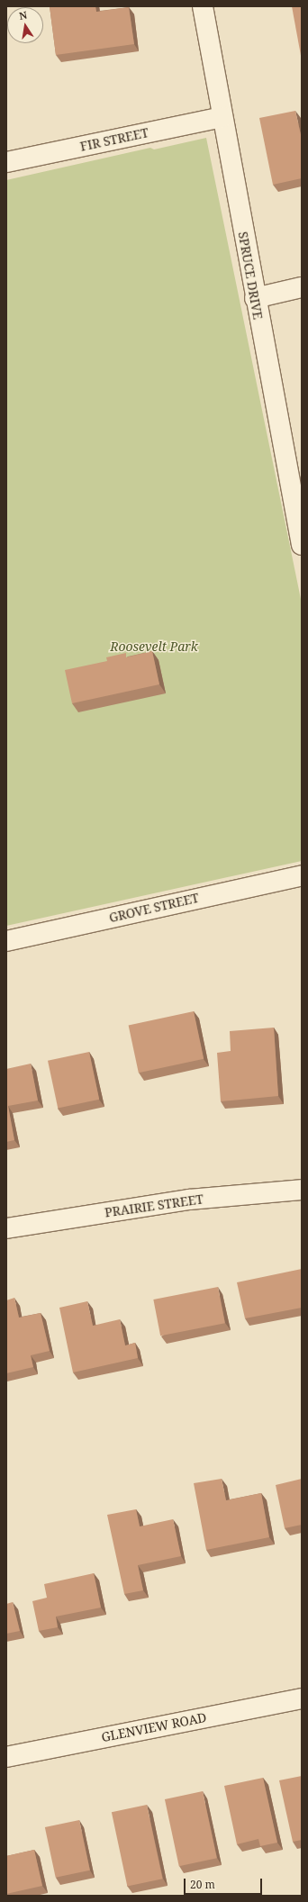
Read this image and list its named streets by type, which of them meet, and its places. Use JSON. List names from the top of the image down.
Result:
{
  "streets": {
    "street": [
      "FIR STREET",
      "SPRUCE DRIVE",
      "GROVE STREET",
      "PRAIRIE STREET",
      "GLENVIEW ROAD"
    ]
  },
  "crossings": [
    ["FIR STREET", "SPRUCE DRIVE"]
  ],
  "parks": ["Roosevelt Park"],
  "scale_bar": "20 m",
  "north": "top"
}
